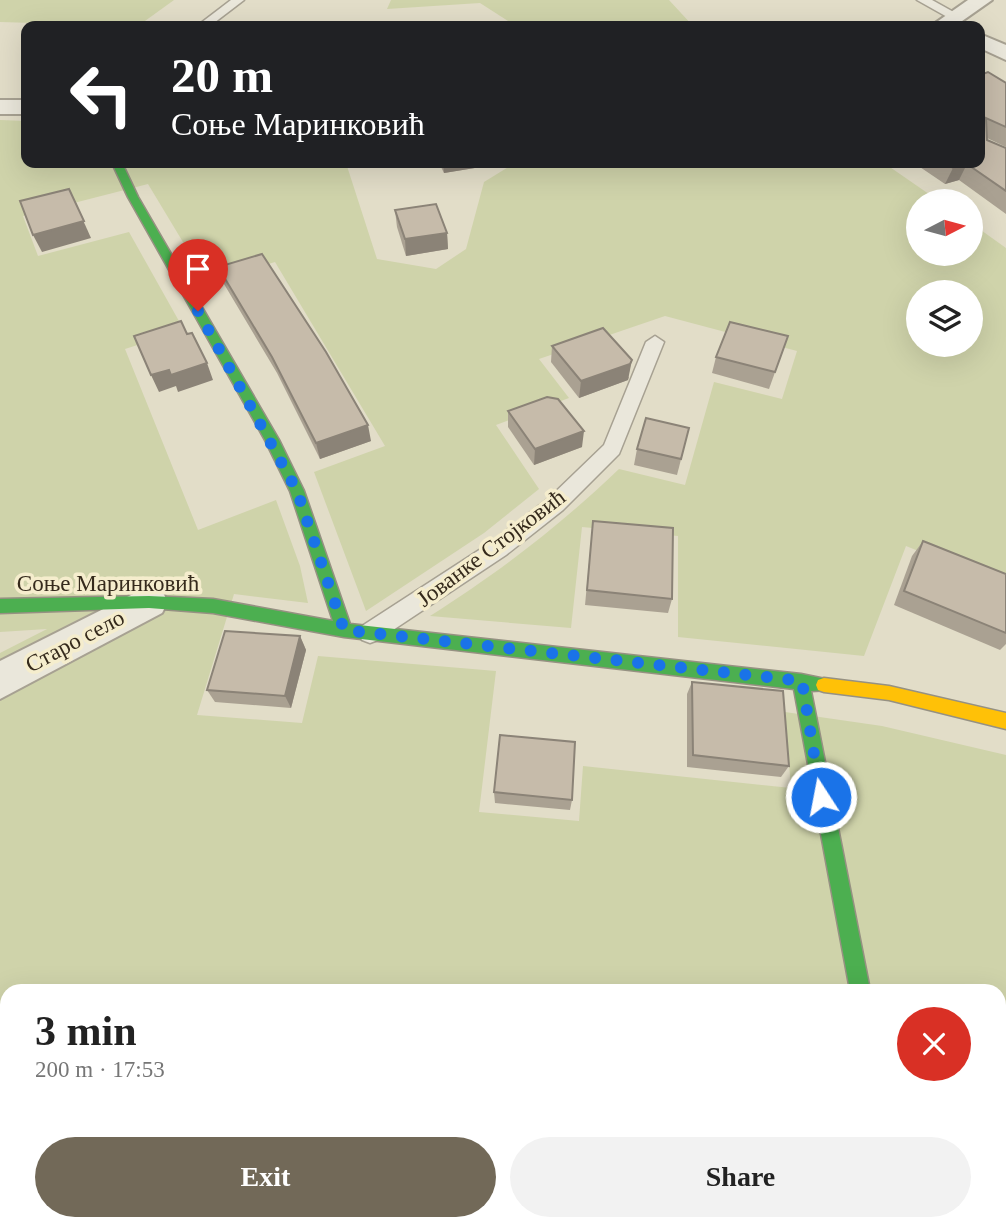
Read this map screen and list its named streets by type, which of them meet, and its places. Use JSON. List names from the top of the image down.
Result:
{
  "streets": {
    "street": ["Соње Маринковић", "Старо село"],
    "lane": ["Јованке Стојковић"]
  },
  "crossings": [
    ["Јованке Стојковић", "Соње Маринковић"],
    ["Соње Маринковић", "Старо село"]
  ],
  "north": "right",
  "page": {
    "turn": ["20 m", "Соње Маринковић"],
    "heading": ["3 min", "200 m · 17:53"],
    "buttons": ["Exit", "Share"]
  }
}
